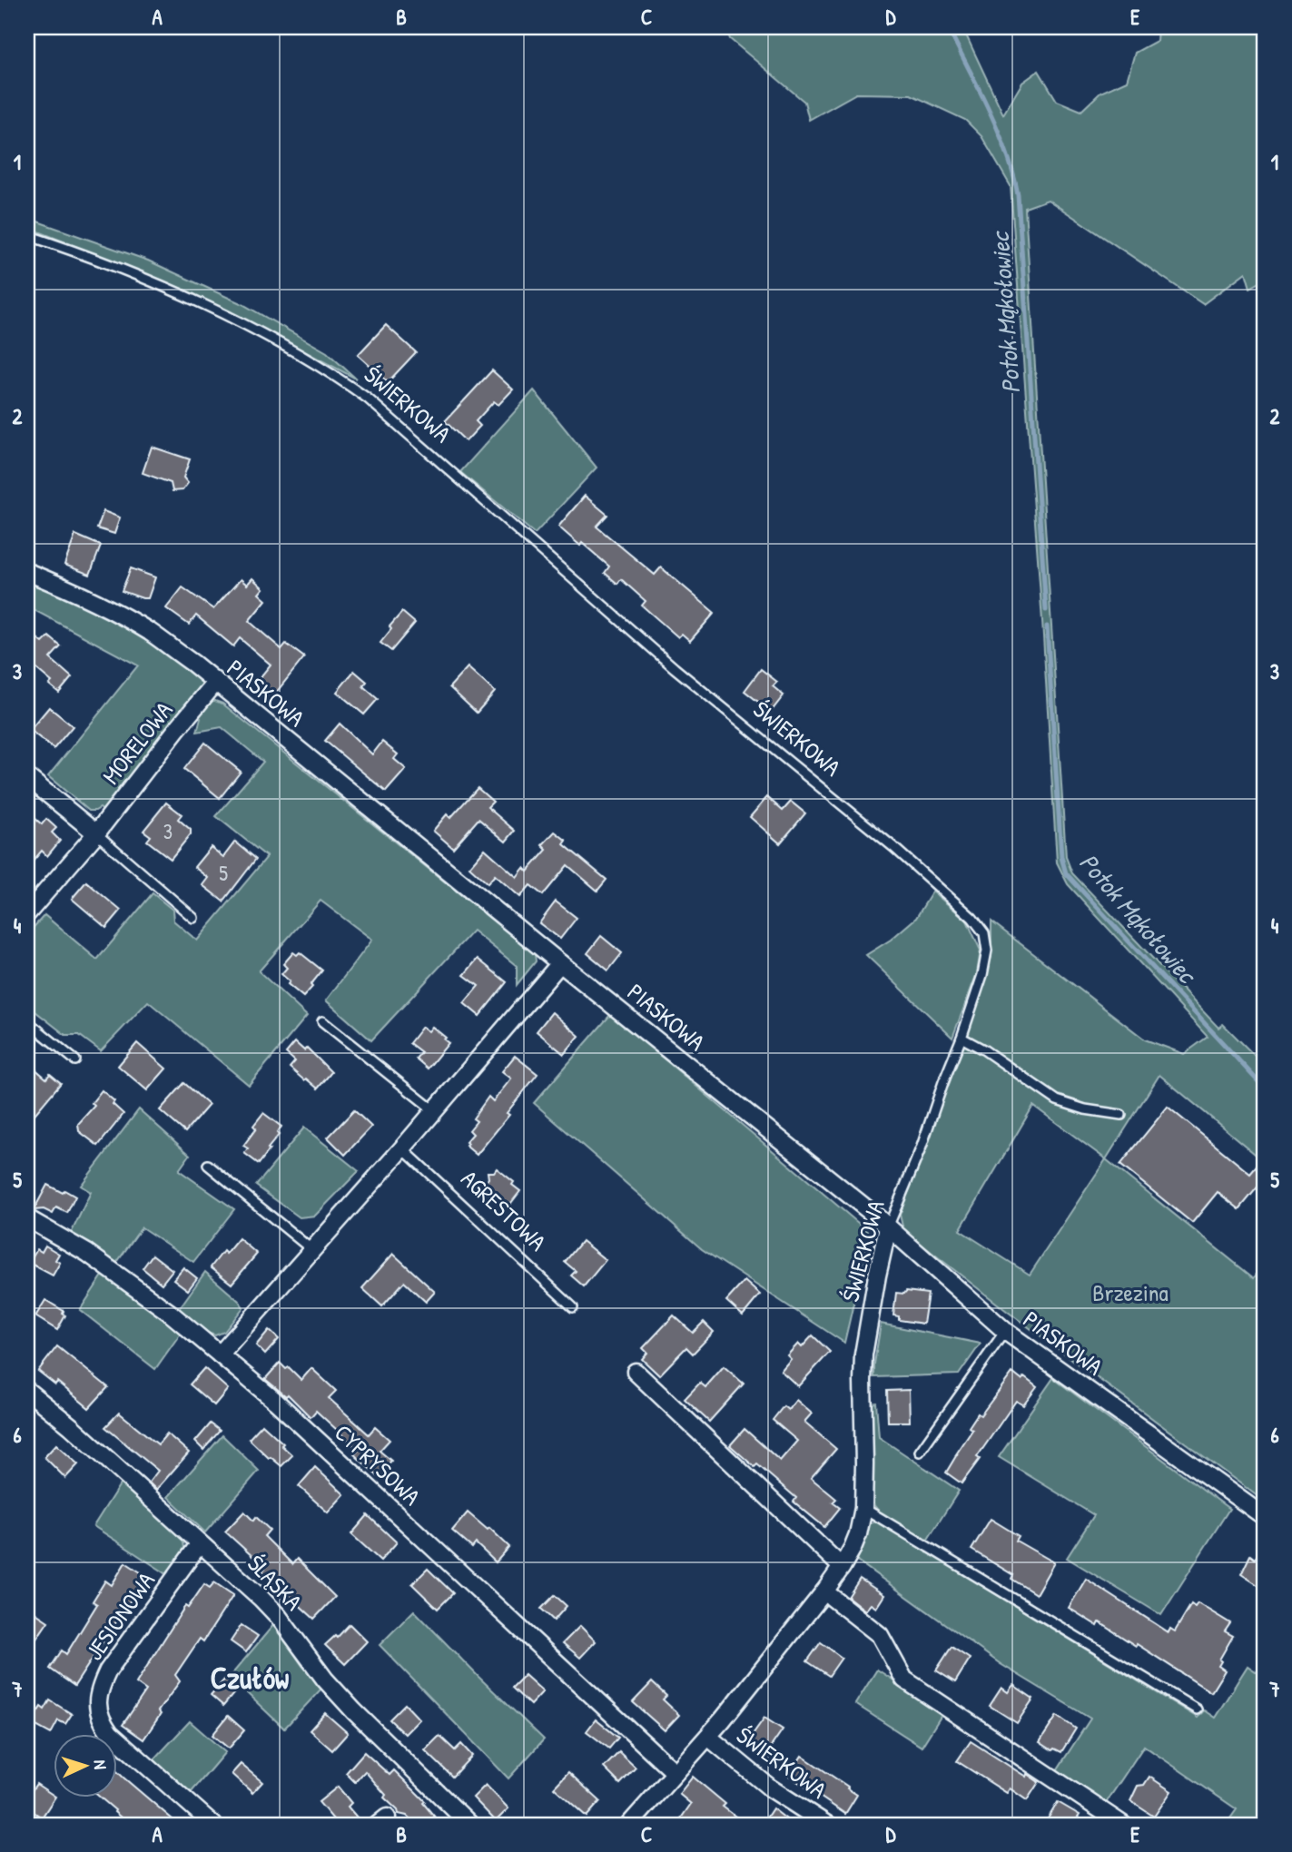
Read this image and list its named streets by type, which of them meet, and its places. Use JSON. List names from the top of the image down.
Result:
{
  "streets": {
    "street": [
      "ŚWIERKOWA",
      "PIASKOWA",
      "MORELOWA",
      "CYPRYSOWA",
      "ŚLĄSKA",
      "JESIONOWA"
    ],
    "lane": ["AGRESTOWA"]
  },
  "crossings": [
    ["ŚWIERKOWA", "PIASKOWA"],
    ["ŚWIERKOWA", "CYPRYSOWA"],
    ["PIASKOWA", "MORELOWA"],
    ["ŚLĄSKA", "JESIONOWA"]
  ],
  "districts": ["Czułów"],
  "water": ["Potok Mąkołowiec"],
  "parks": ["Brzezina"],
  "house_numbers": ["3", "5"],
  "north": "right",
  "grid": {
    "columns": [
      "A",
      "B",
      "C",
      "D",
      "E"
    ],
    "rows": [
      "1",
      "2",
      "3",
      "4",
      "5",
      "6",
      "7"
    ]
  }
}
